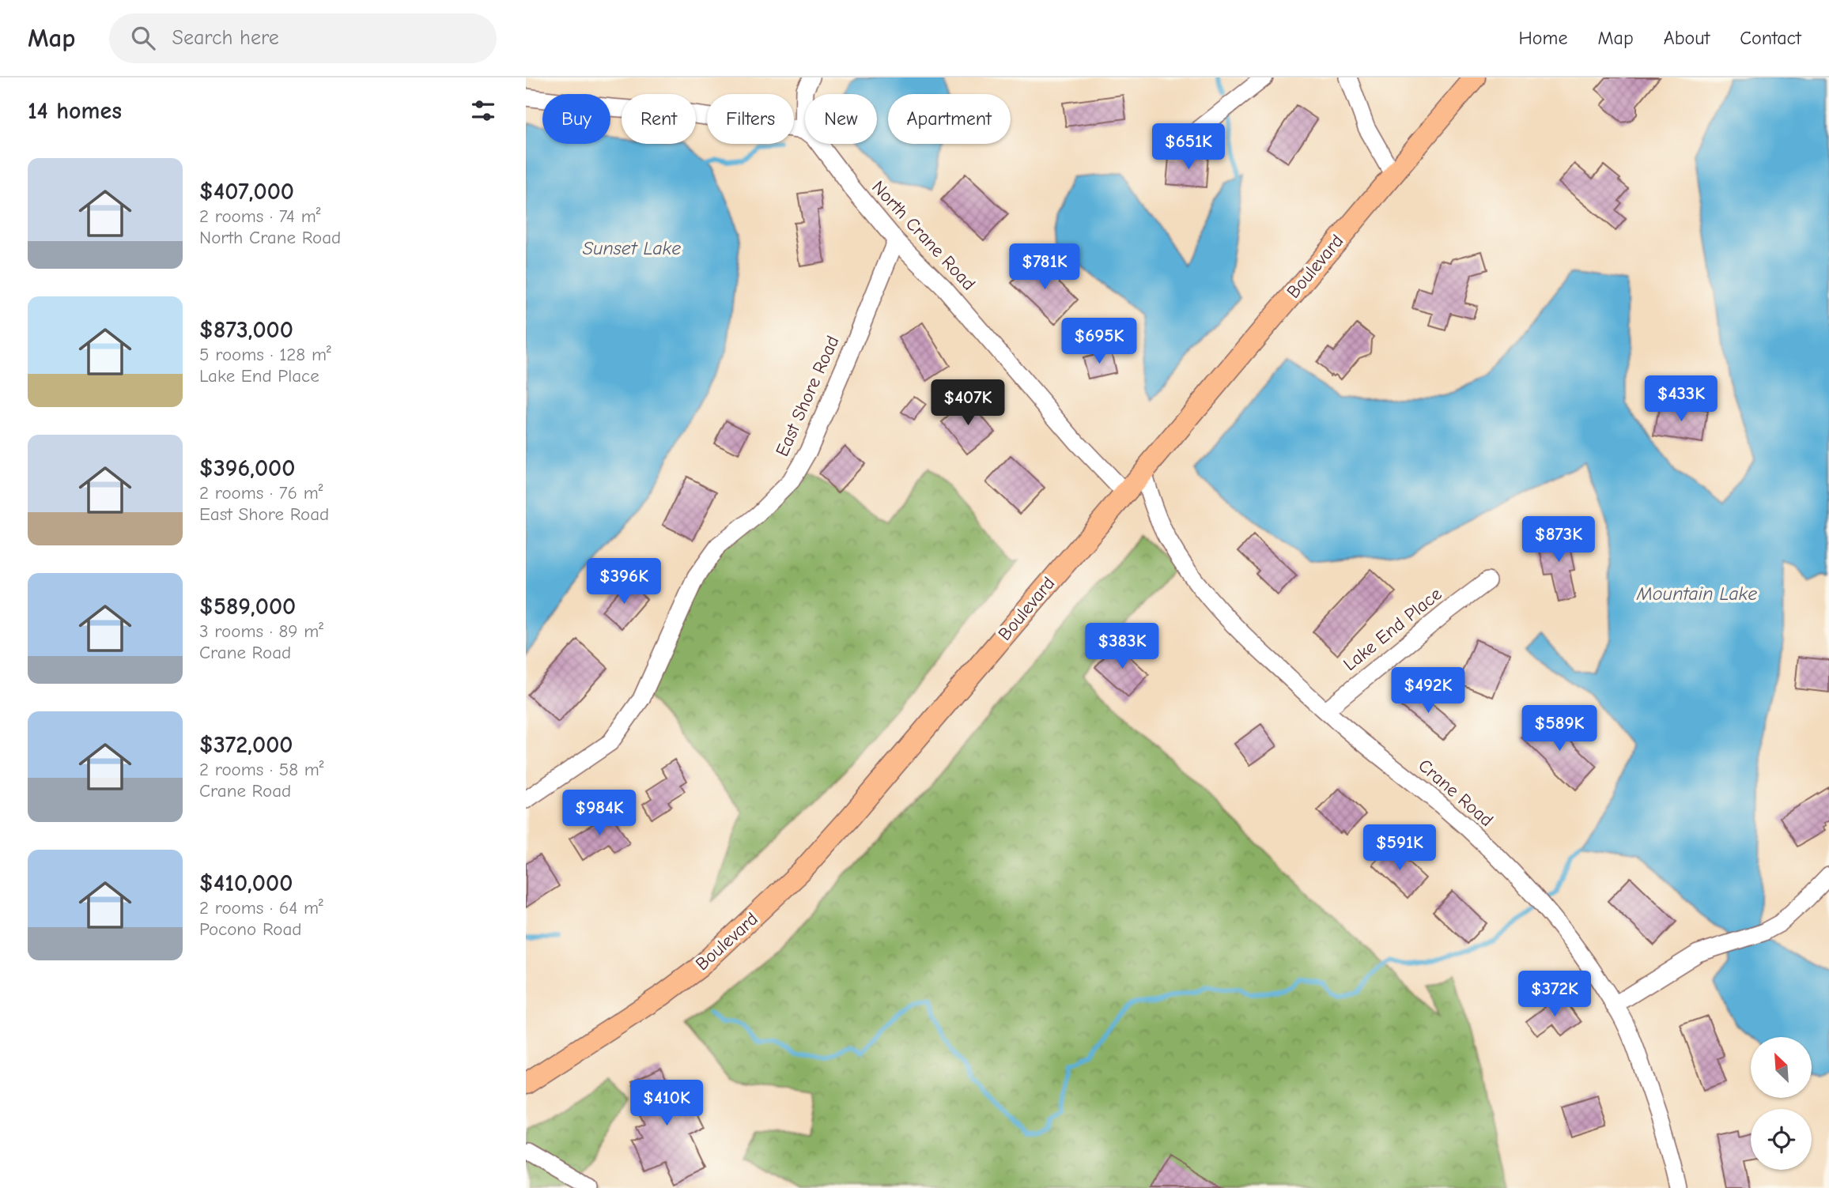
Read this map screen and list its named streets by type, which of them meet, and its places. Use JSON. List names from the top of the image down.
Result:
{
  "streets": {
    "main road": ["Boulevard"],
    "street": [
      "North Crane Road",
      "East Shore Road",
      "Lake End Place",
      "Crane Road"
    ]
  },
  "crossings": [
    ["North Crane Road", "Boulevard"],
    ["North Crane Road", "East Shore Road"],
    ["Boulevard", "Crane Road"],
    ["Lake End Place", "Crane Road"]
  ],
  "water": ["Sunset Lake", "Mountain Lake"],
  "north": "top left",
  "page": {
    "header": "Map",
    "search": "Search here",
    "nav": [
      "Home",
      "Map",
      "About",
      "Contact"
    ],
    "heading": "14 homes",
    "chip": [
      "Buy",
      "Rent",
      "Filters",
      "New",
      "Apartment"
    ],
    "price": [
      "$651K",
      "$781K",
      "$695K",
      "$433K",
      "$407K",
      "$873K",
      "$396K",
      "$383K",
      "$492K",
      "$589K",
      "$984K",
      "$591K",
      "$372K",
      "$410K"
    ],
    "list": [
      {
        "name": "$407,000",
        "note": "2 rooms · 74 m² · North Crane Road"
      },
      {
        "name": "$873,000",
        "note": "5 rooms · 128 m² · Lake End Place"
      },
      {
        "name": "$396,000",
        "note": "2 rooms · 76 m² · East Shore Road"
      },
      {
        "name": "$589,000",
        "note": "3 rooms · 89 m² · Crane Road"
      },
      {
        "name": "$372,000",
        "note": "2 rooms · 58 m² · Crane Road"
      },
      {
        "name": "$410,000",
        "note": "2 rooms · 64 m² · Pocono Road"
      }
    ]
  }
}
